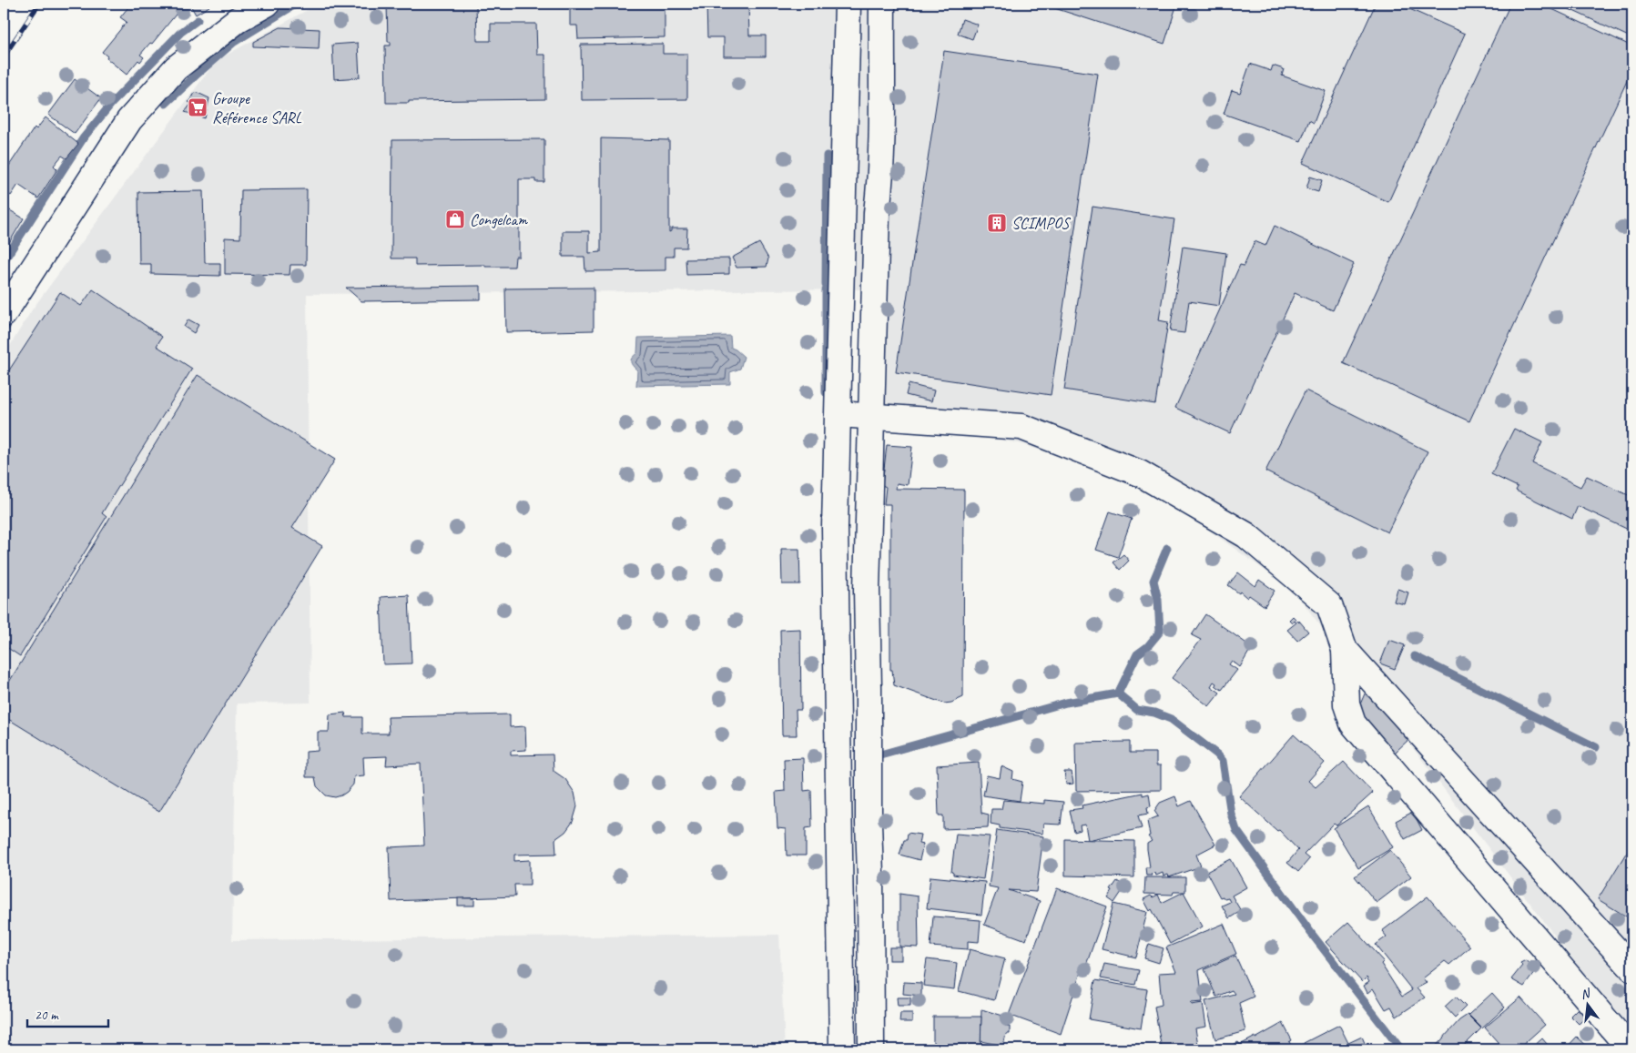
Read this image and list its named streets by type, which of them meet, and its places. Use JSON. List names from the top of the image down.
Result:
{
  "places": {
    "supermarket": ["Groupe Référence SARL"],
    "shop": ["Congelcam"],
    "building": ["SCIMPOS"]
  },
  "scale_bar": "20 m",
  "north": "top"
}
